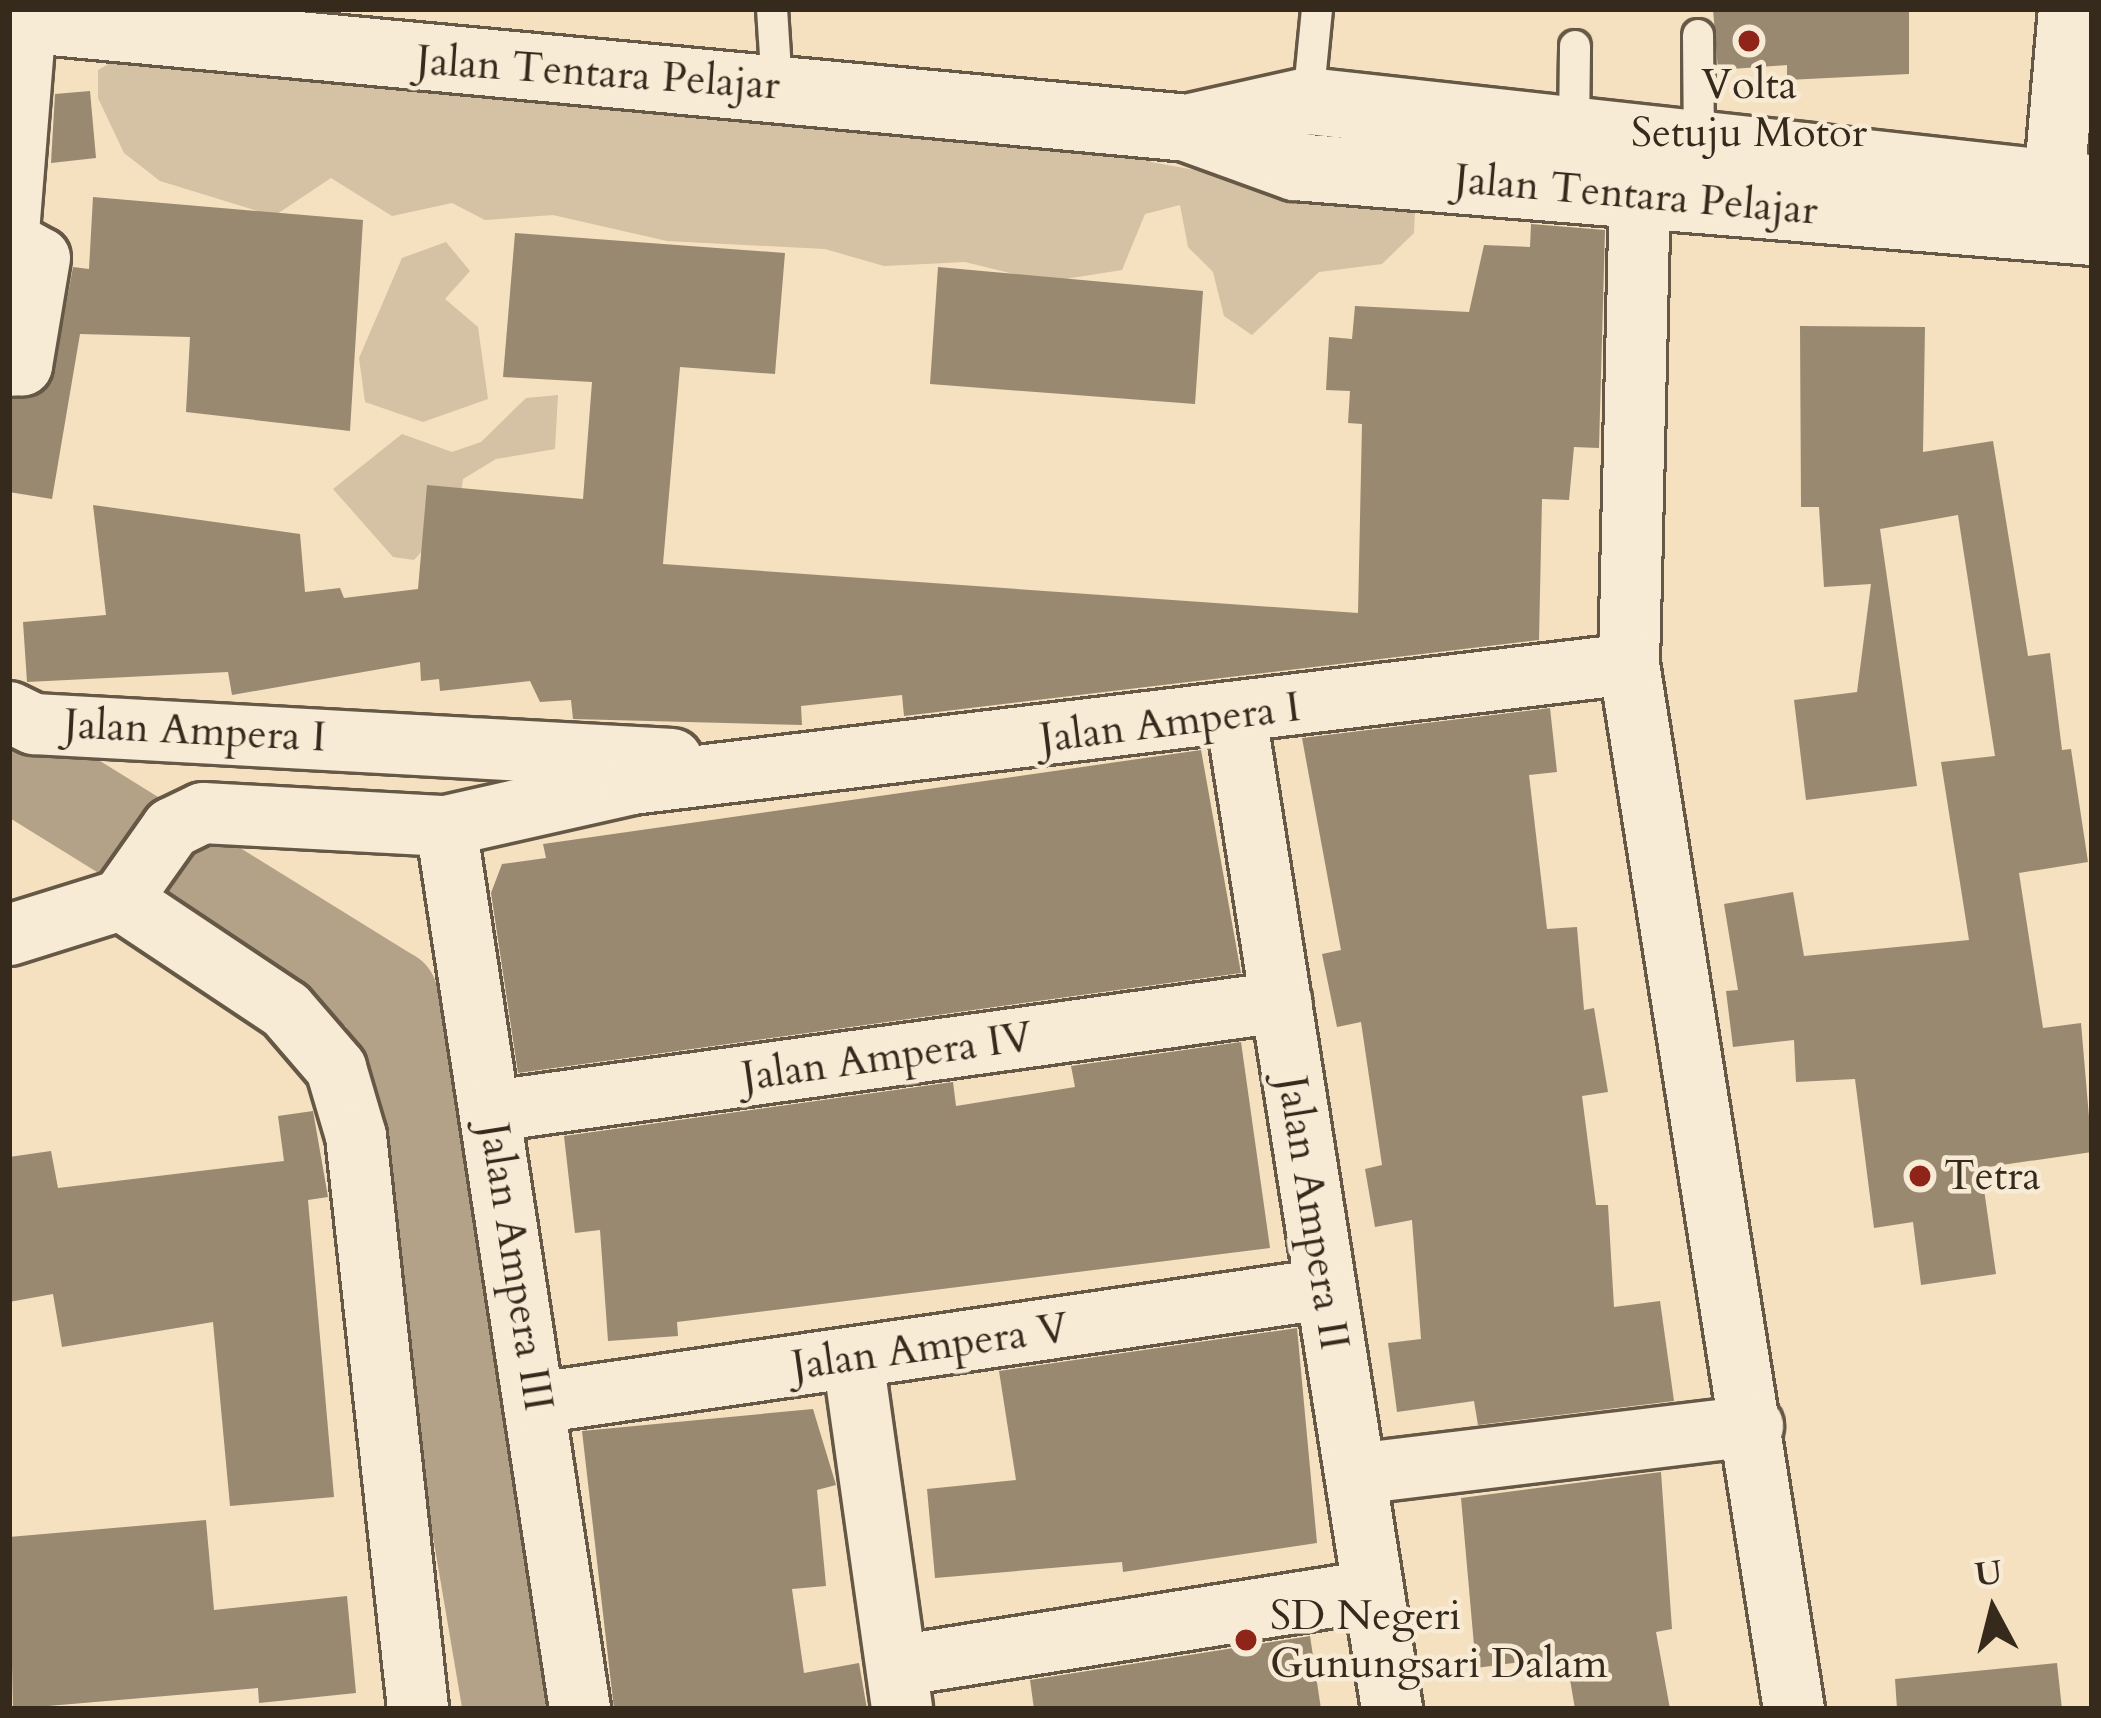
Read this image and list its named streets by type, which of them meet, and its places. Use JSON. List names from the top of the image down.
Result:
{
  "streets": {
    "main road": ["Jalan Tentara Pelajar"],
    "street": [
      "Jalan Ampera I",
      "Jalan Ampera IV",
      "Jalan Ampera II",
      "Jalan Ampera III",
      "Jalan Ampera V"
    ]
  },
  "crossings": [
    ["Jalan Ampera I", "Jalan Ampera II"],
    ["Jalan Ampera I", "Jalan Ampera III"],
    ["Jalan Ampera IV", "Jalan Ampera II"],
    ["Jalan Ampera IV", "Jalan Ampera III"],
    ["Jalan Ampera II", "Jalan Ampera V"],
    ["Jalan Ampera III", "Jalan Ampera V"]
  ],
  "places": ["Volta Setuju Motor", "Tetra", "SD Negeri Gunungsari Dalam"],
  "north": "top"
}
